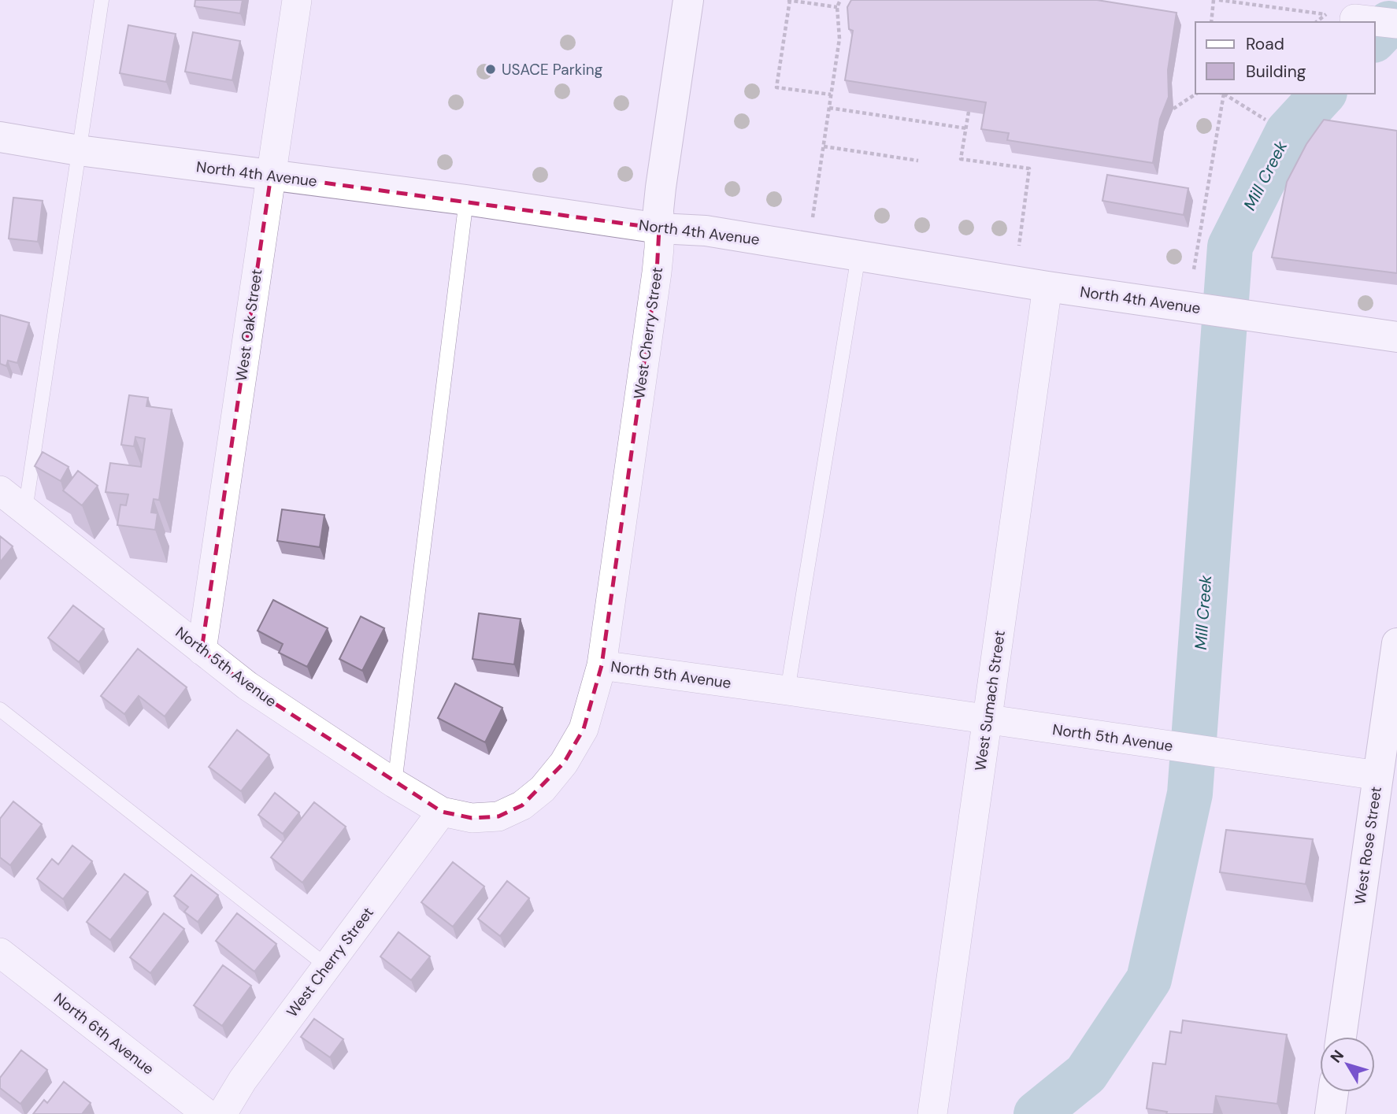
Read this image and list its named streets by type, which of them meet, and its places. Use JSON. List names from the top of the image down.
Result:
{
  "streets": {
    "street": [
      "North 4th Avenue",
      "West Oak Street",
      "West Cherry Street",
      "North 5th Avenue",
      "West Sumach Street",
      "West Rose Street",
      "North 6th Avenue"
    ]
  },
  "crossings": [
    ["North 4th Avenue", "West Oak Street"],
    ["North 4th Avenue", "West Cherry Street"],
    ["North 4th Avenue", "West Sumach Street"],
    ["West Oak Street", "North 5th Avenue"],
    ["West Cherry Street", "North 5th Avenue"],
    ["North 5th Avenue", "West Sumach Street"],
    ["North 5th Avenue", "West Rose Street"]
  ],
  "water": ["Mill Creek"],
  "places": ["USACE Parking"],
  "legend": ["Road", "Building"],
  "north": "top left"
}
